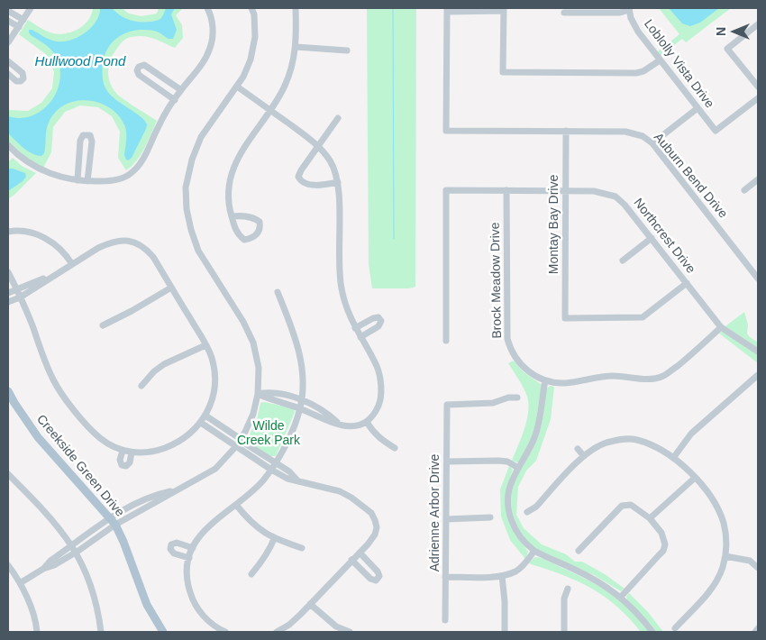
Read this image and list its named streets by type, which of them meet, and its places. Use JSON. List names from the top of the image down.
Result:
{
  "streets": {
    "main road": ["Creekside Green Drive"],
    "street": [
      "Loblolly Vista Drive",
      "Auburn Bend Drive",
      "Montay Bay Drive",
      "Northcrest Drive",
      "Brock Meadow Drive",
      "Adrienne Arbor Drive"
    ]
  },
  "crossings": [
    ["Auburn Bend Drive", "Montay Bay Drive"],
    ["Montay Bay Drive", "Northcrest Drive"],
    ["Northcrest Drive", "Brock Meadow Drive"]
  ],
  "water": ["Hullwood Pond"],
  "parks": ["Wilde Creek Park"],
  "north": "left"
}
